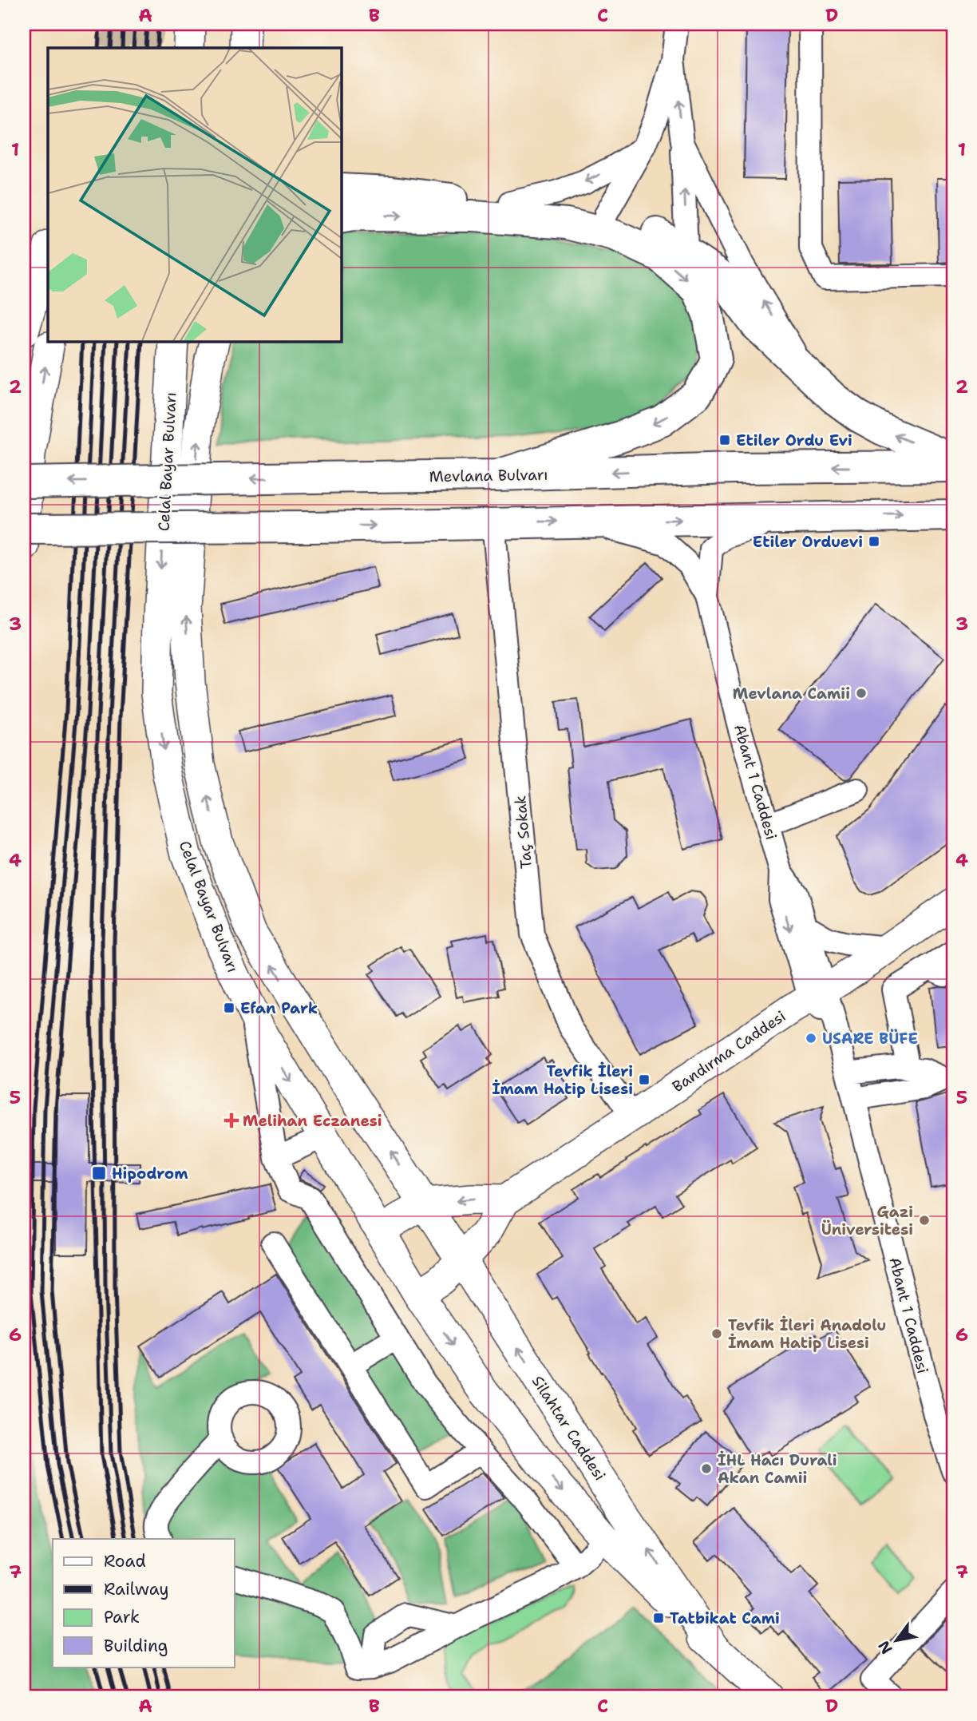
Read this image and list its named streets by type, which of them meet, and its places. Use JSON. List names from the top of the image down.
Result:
{
  "streets": {
    "highway": ["Mevlana Bulvarı"],
    "main road": ["Celal Bayar Bulvarı", "Bandırma Caddesi", "Silahtar Caddesi"],
    "street": ["Abant 1 Caddesi", "Taç Sokak"]
  },
  "crossings": [
    ["Celal Bayar Bulvarı", "Silahtar Caddesi"],
    ["Abant 1 Caddesi", "Bandırma Caddesi"],
    ["Taç Sokak", "Bandırma Caddesi"],
    ["Bandırma Caddesi", "Silahtar Caddesi"]
  ],
  "places": {
    "transit": [
      "Etiler Ordu Evi",
      "Etiler Orduevi",
      "Efan Park",
      "Tevfik İleri İmam Hatip Lisesi",
      "Hipodrom",
      "Tatbikat Cami"
    ],
    "other": [
      "Mevlana Camii",
      "USARE BÜFE",
      "Gazi Üniversitesi",
      "Tevfik İleri Anadolu İmam Hatip Lisesi",
      "İHL Hacı Durali Akan Camii"
    ],
    "health": ["Melihan Eczanesi"]
  },
  "legend": [
    "Road",
    "Railway",
    "Park",
    "Building"
  ],
  "north": "bottom left",
  "grid": {
    "columns": [
      "A",
      "B",
      "C",
      "D"
    ],
    "rows": [
      "1",
      "2",
      "3",
      "4",
      "5",
      "6",
      "7"
    ]
  }
}
